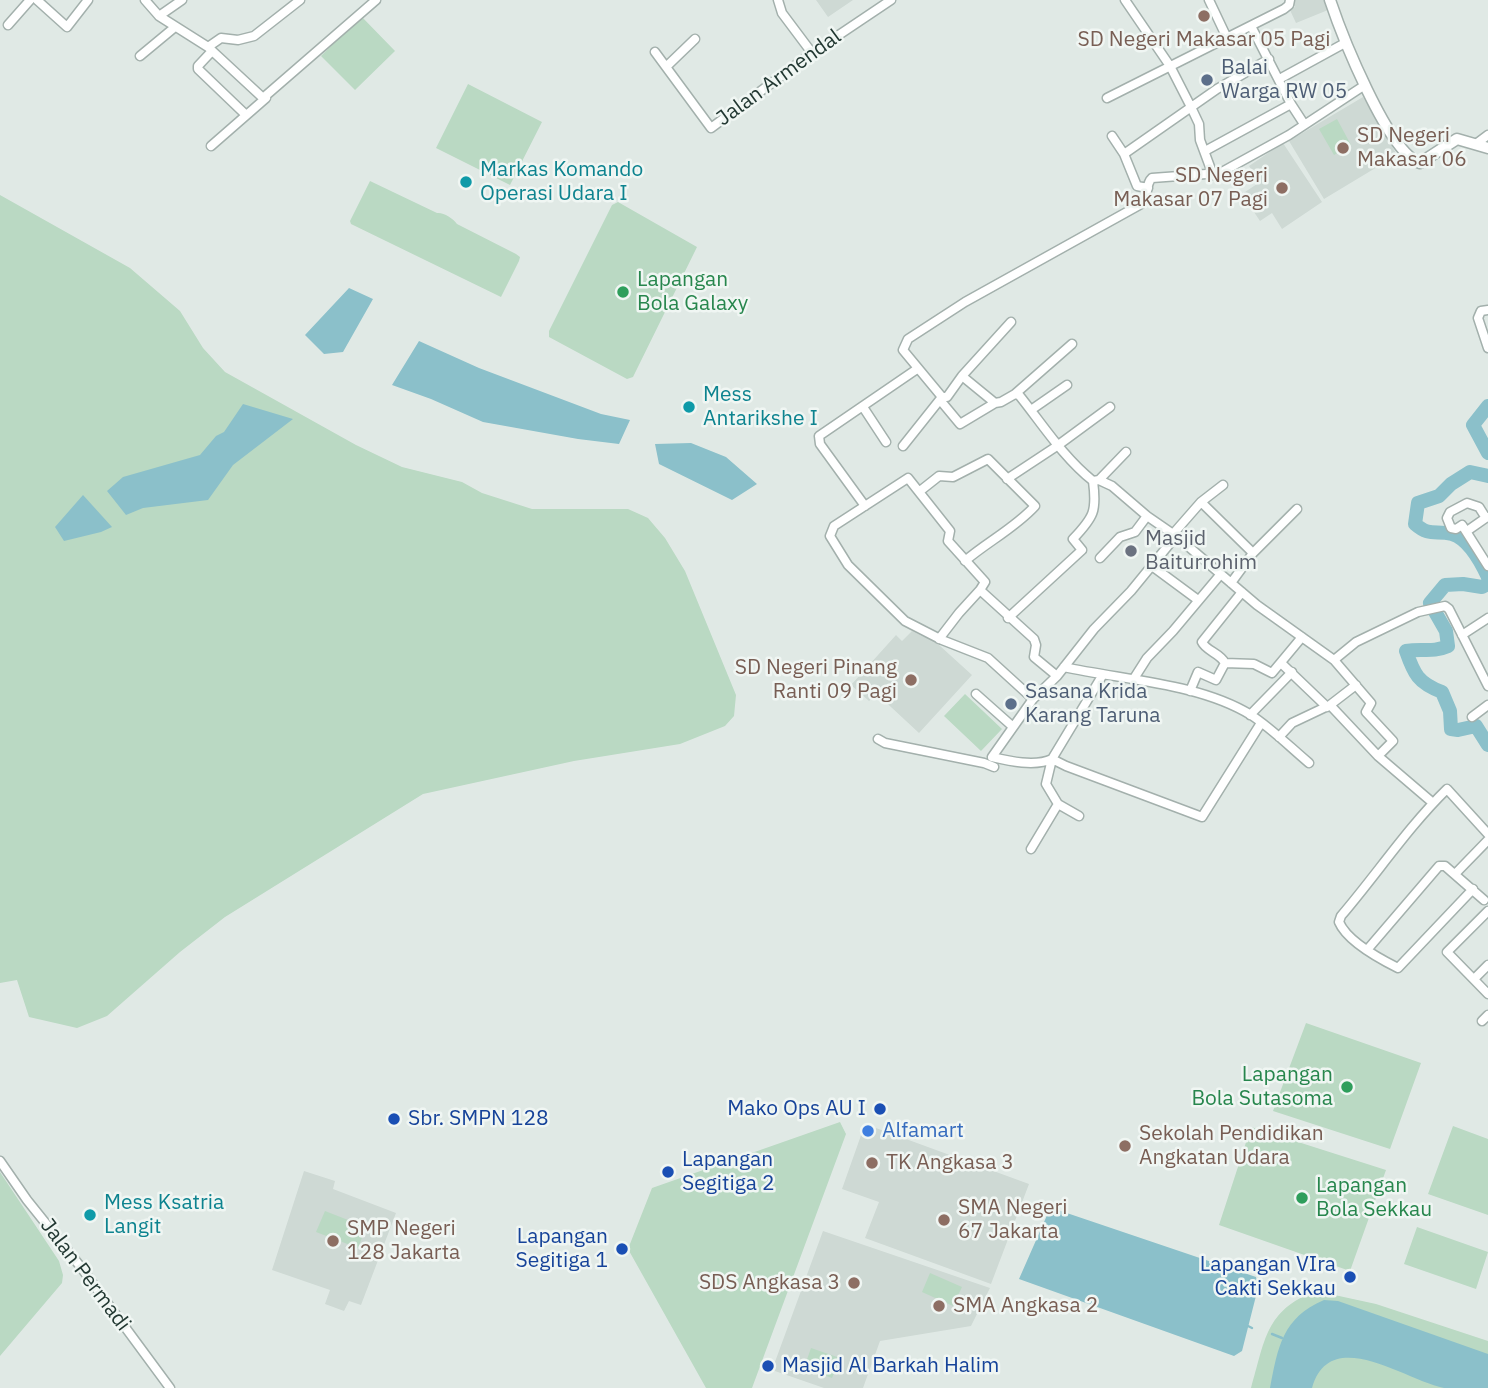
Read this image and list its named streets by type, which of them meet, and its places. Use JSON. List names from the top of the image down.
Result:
{
  "streets": {
    "street": ["Jalan Armendal", "Jalan Permadi"]
  },
  "places": [
    "SD Negeri Makasar 05 Pagi",
    "Balai Warga RW 05",
    "SD Negeri Makasar 06",
    "Markas Komando Operasi Udara I",
    "SD Negeri Makasar 07 Pagi",
    "Lapangan Bola Galaxy",
    "Mess Antarikshe I",
    "Masjid Baiturrohim",
    "SD Negeri Pinang Ranti 09 Pagi",
    "Sasana Krida Karang Taruna",
    "Lapangan Bola Sutasoma",
    "Mako Ops AU I",
    "Sbr. SMPN 128",
    "Alfamart",
    "Sekolah Pendidikan Angkatan Udara",
    "TK Angkasa 3",
    "Lapangan Segitiga 2",
    "Lapangan Bola Sekkau",
    "Mess Ksatria Langit",
    "SMA Negeri 67 Jakarta",
    "SMP Negeri 128 Jakarta",
    "Lapangan Segitiga 1",
    "Lapangan VIra Cakti Sekkau",
    "SDS Angkasa 3",
    "SMA Angkasa 2",
    "Masjid Al Barkah Halim"
  ]
}
